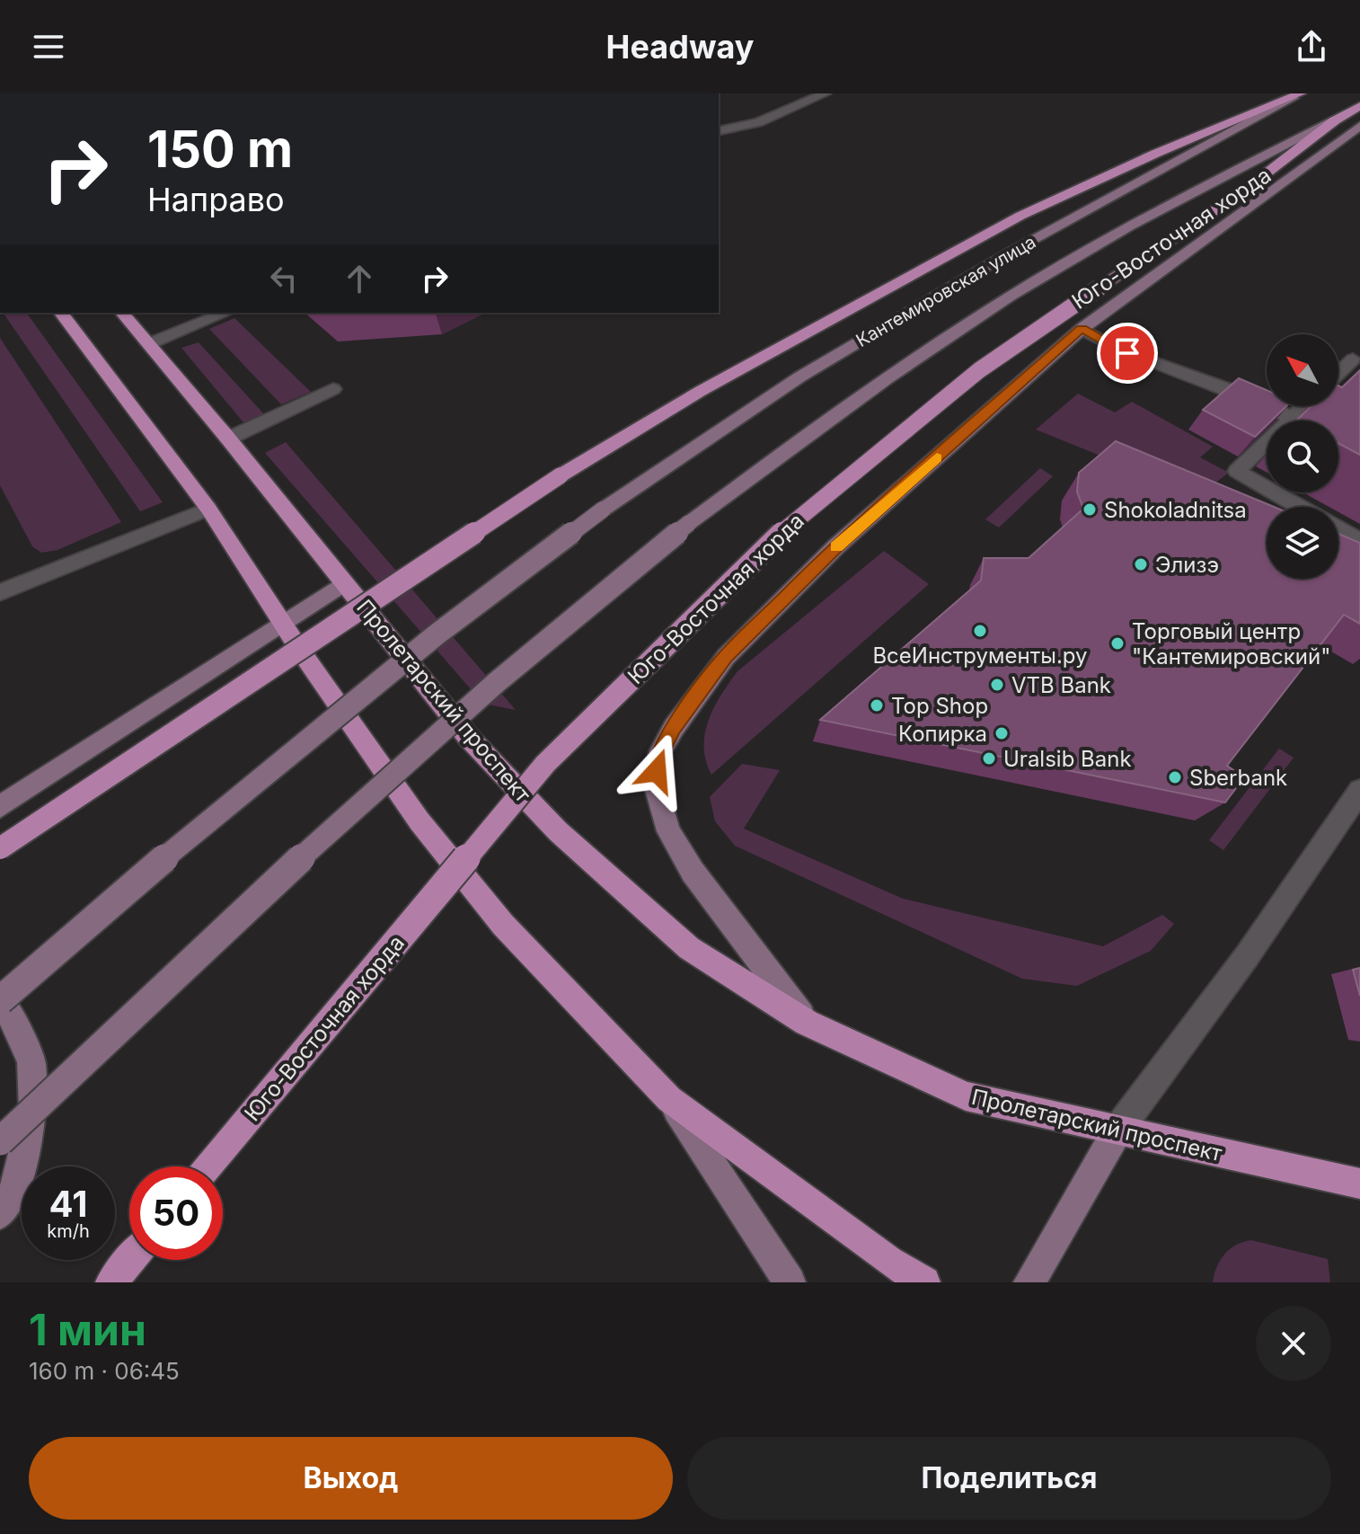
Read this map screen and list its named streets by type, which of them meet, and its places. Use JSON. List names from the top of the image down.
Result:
{
  "streets": {
    "main road": ["Юго-Восточная хорда", "Кантемировская улица", "Пролетарский проспект"]
  },
  "crossings": [
    ["Юго-Восточная хорда", "Кантемировская улица"]
  ],
  "places": [
    "Shokoladnitsa",
    "Элизэ",
    "ВсеИнструменты.ру",
    "Торговый центр \"Кантемировский\"",
    "VTB Bank",
    "Top Shop",
    "Копирка",
    "Uralsib Bank",
    "Sberbank"
  ],
  "north": "top left",
  "page": {
    "header": "Headway",
    "turn": ["150 m", "Направо"],
    "speed": "41 km/h",
    "limit": "50",
    "heading": ["1 мин", "160 m · 06:45"],
    "buttons": ["Выход", "Поделиться"]
  }
}
